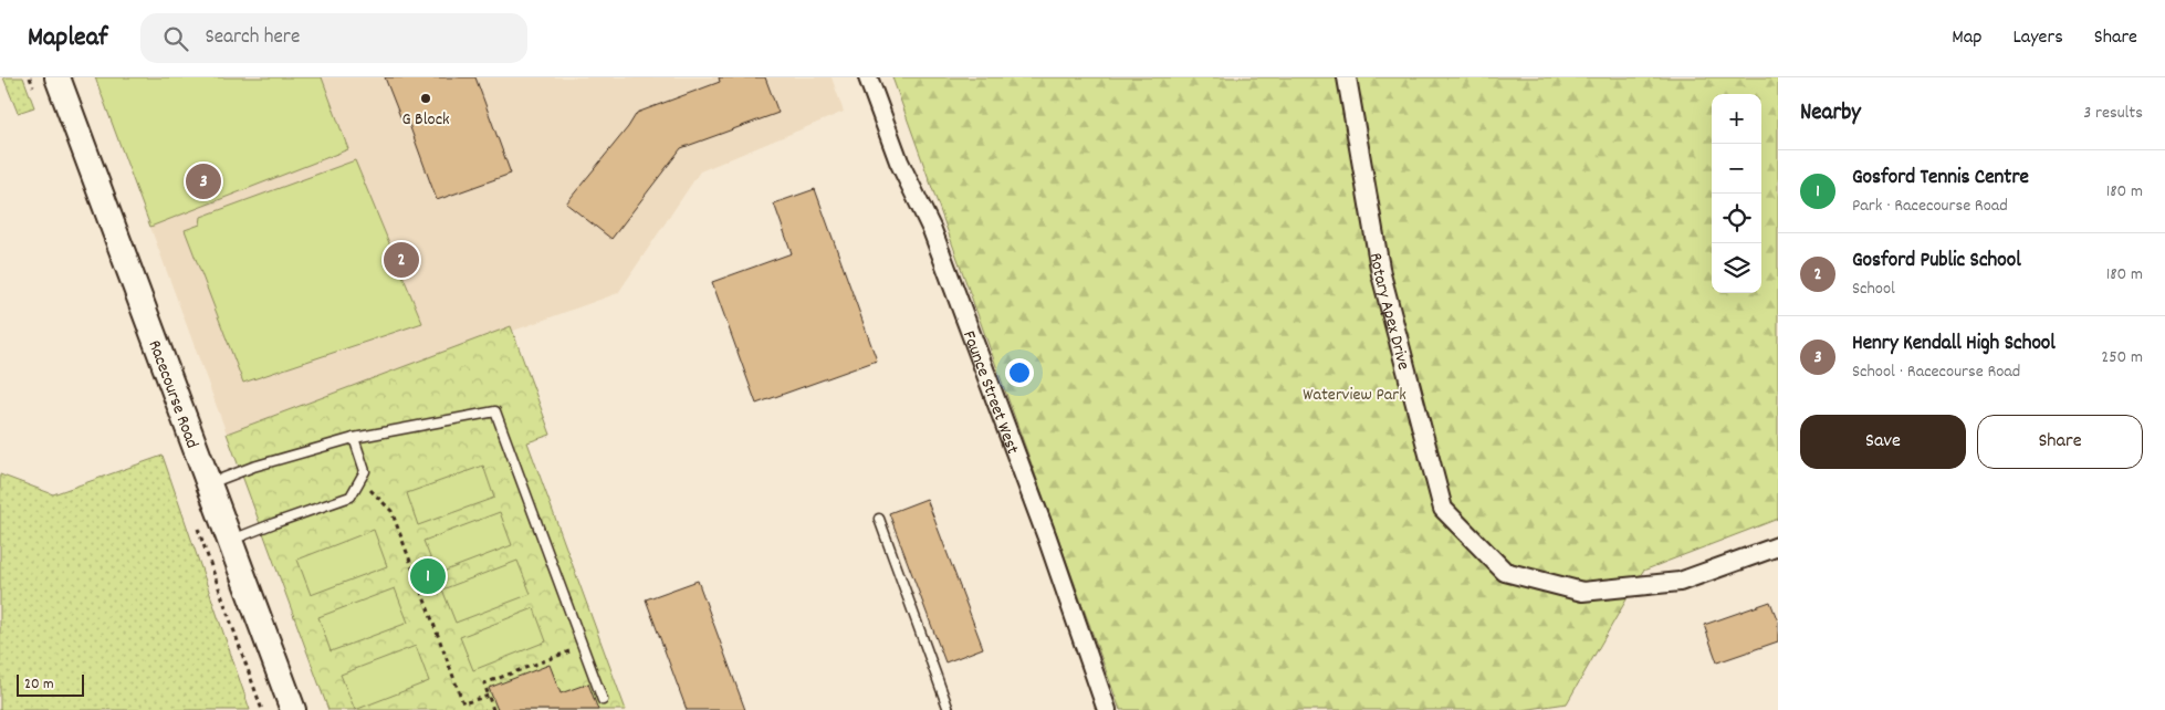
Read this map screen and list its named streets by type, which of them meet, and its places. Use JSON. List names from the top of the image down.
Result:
{
  "streets": {
    "main road": ["Racecourse Road"],
    "street": ["Rotary Apex Drive", "Faunce Street West"]
  },
  "parks": ["Waterview Park"],
  "places": ["G Block"],
  "scale_bar": "20 m",
  "page": {
    "header": "Mapleaf",
    "search": "Search here",
    "nav": ["Map", "Layers", "Share"],
    "heading": ["Nearby", "3 results"],
    "map_buttons": ["+", "−"],
    "list": [
      {
        "mark": "1",
        "name": "Gosford Tennis Centre",
        "note": "Park · Racecourse Road",
        "value": "180 m"
      },
      {
        "mark": "2",
        "name": "Gosford Public School",
        "note": "School",
        "value": "180 m"
      },
      {
        "mark": "3",
        "name": "Henry Kendall High School",
        "note": "School · Racecourse Road",
        "value": "250 m"
      }
    ],
    "pins": ["3", "2", "1"],
    "buttons": ["Save", "Share"],
    "scale": "20 m"
  }
}
